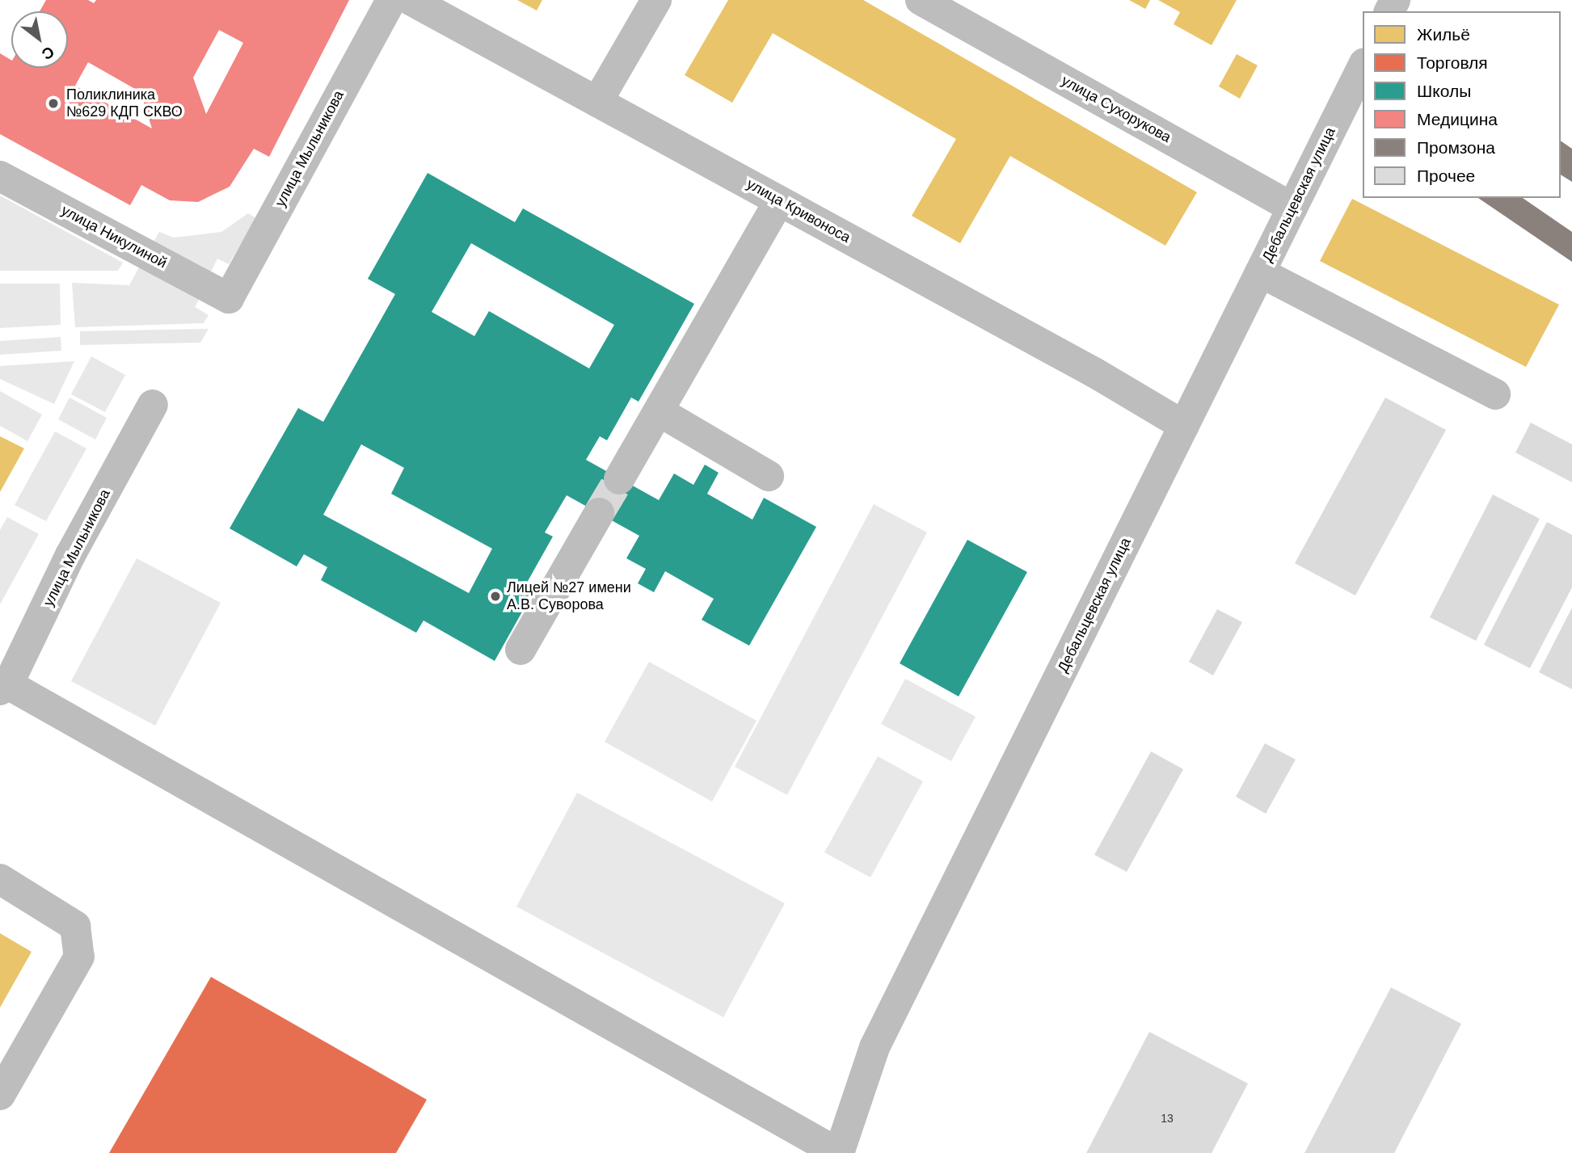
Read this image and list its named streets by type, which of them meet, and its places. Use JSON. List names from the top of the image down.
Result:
{
  "streets": {
    "street": [
      "улица Сухорукова",
      "улица Мыльникова",
      "Дебальцевская улица",
      "улица Кривоноса",
      "улица Никулиной"
    ]
  },
  "crossings": [
    ["улица Сухорукова", "Дебальцевская улица"],
    ["улица Мыльникова", "улица Никулиной"],
    ["Дебальцевская улица", "улица Кривоноса"]
  ],
  "places": ["Поликлиника №629 КДП СКВО", "Лицей №27 имени А.В. Суворова"],
  "house_numbers": ["13"],
  "legend": [
    "Жильё",
    "Торговля",
    "Школы",
    "Медицина",
    "Промзона",
    "Прочее"
  ],
  "north": "bottom right"
}
